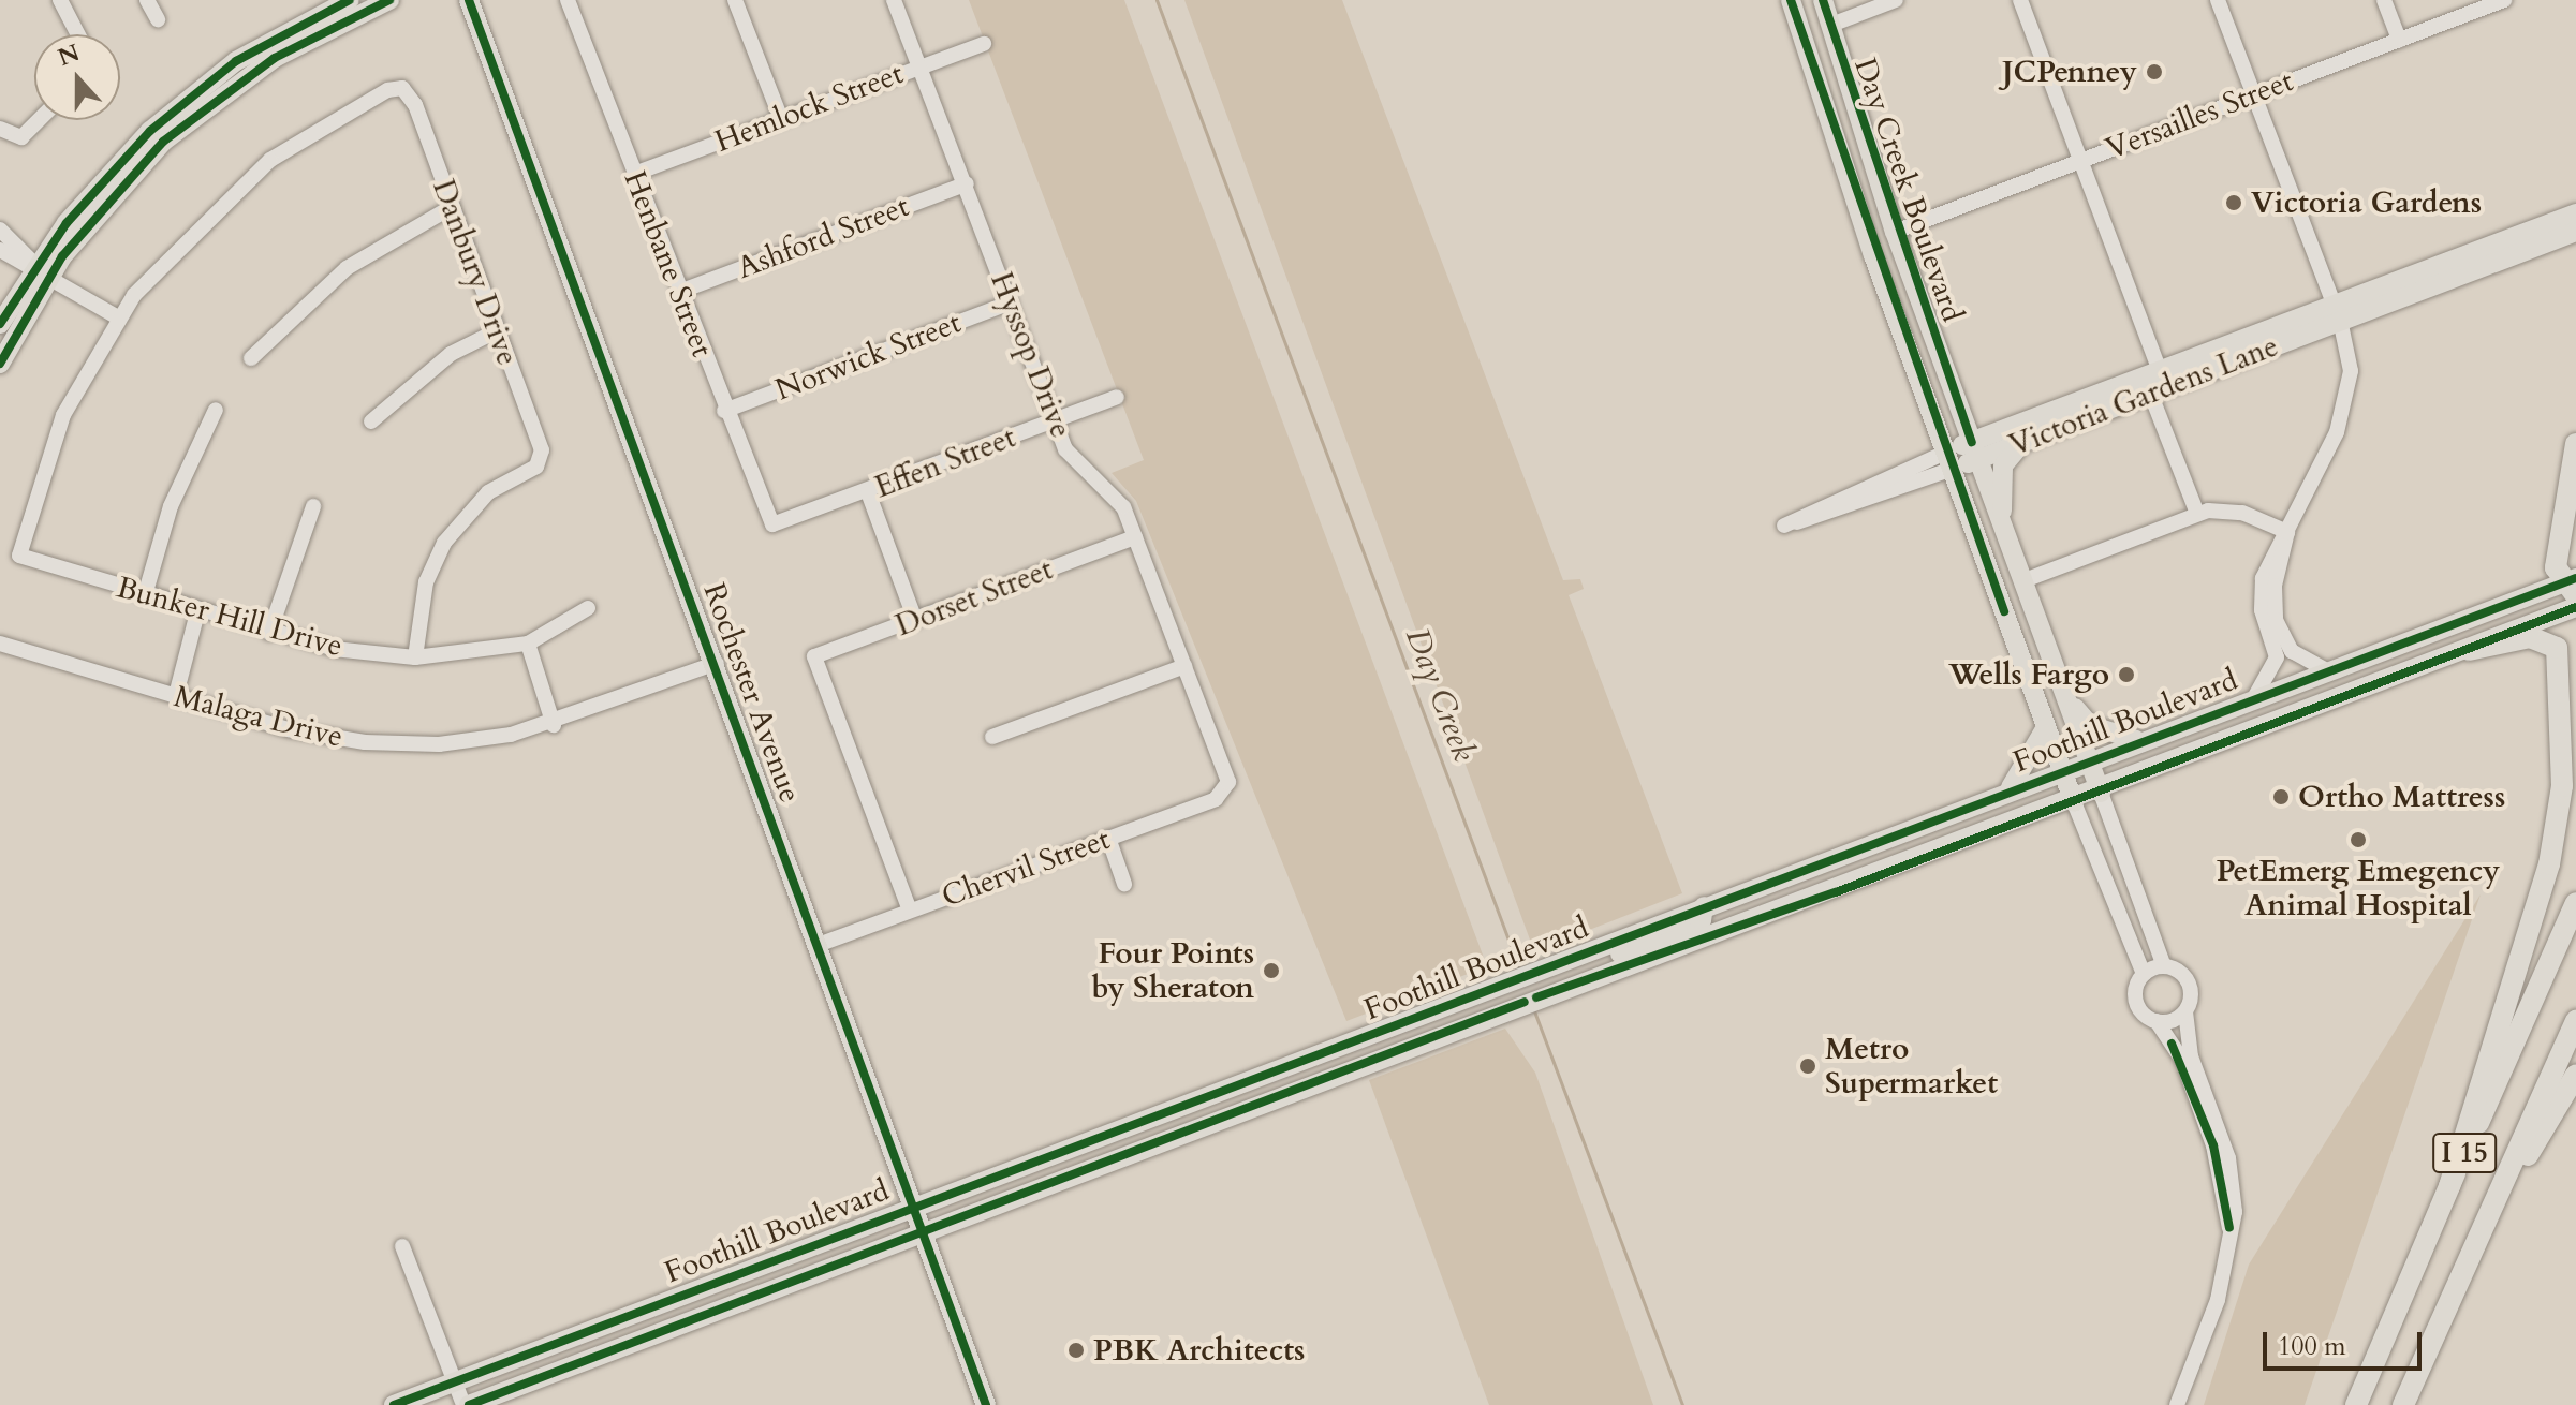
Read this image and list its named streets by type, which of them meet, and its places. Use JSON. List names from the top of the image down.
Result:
{
  "streets": {
    "highway": ["I 15"],
    "main road": [
      "Day Creek Boulevard",
      "Victoria Gardens Lane",
      "Rochester Avenue",
      "Foothill Boulevard"
    ],
    "street": [
      "Hemlock Street",
      "Versailles Street",
      "Ashford Street",
      "Henbane Street",
      "Danbury Drive",
      "Hyssop Drive",
      "Norwick Street",
      "Effen Street",
      "Dorset Street",
      "Bunker Hill Drive",
      "Malaga Drive",
      "Chervil Street"
    ]
  },
  "crossings": [
    ["Hemlock Street", "Henbane Street"],
    ["Hemlock Street", "Hyssop Drive"],
    ["Versailles Street", "Day Creek Boulevard"],
    ["Day Creek Boulevard", "Victoria Gardens Lane"],
    ["Day Creek Boulevard", "Foothill Boulevard"],
    ["Ashford Street", "Henbane Street"],
    ["Ashford Street", "Hyssop Drive"],
    ["Henbane Street", "Norwick Street"],
    ["Henbane Street", "Effen Street"],
    ["Danbury Drive", "Bunker Hill Drive"],
    ["Hyssop Drive", "Norwick Street"],
    ["Hyssop Drive", "Effen Street"],
    ["Hyssop Drive", "Dorset Street"],
    ["Hyssop Drive", "Chervil Street"],
    ["Dorset Street", "Chervil Street"],
    ["Rochester Avenue", "Malaga Drive"],
    ["Rochester Avenue", "Foothill Boulevard"],
    ["Rochester Avenue", "Chervil Street"]
  ],
  "water": ["Day Creek"],
  "places": [
    "JCPenney",
    "Victoria Gardens",
    "Wells Fargo",
    "Ortho Mattress",
    "PetEmerg Emegency Animal Hospital",
    "Four Points by Sheraton",
    "Metro Supermarket",
    "PBK Architects"
  ],
  "scale_bar": "100 m",
  "north": "top"
}
